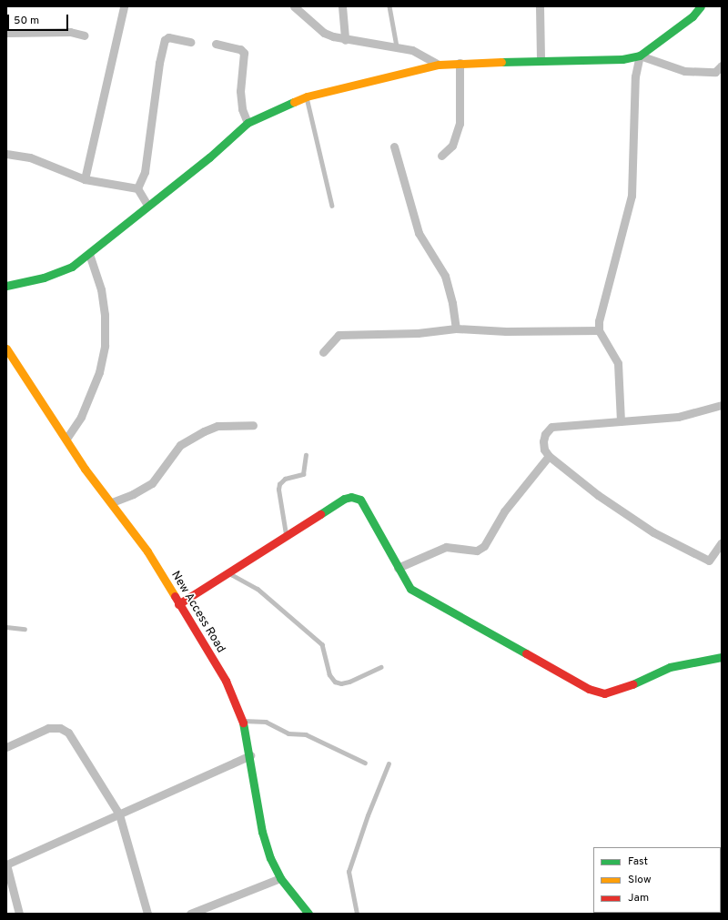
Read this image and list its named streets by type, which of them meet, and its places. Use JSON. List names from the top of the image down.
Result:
{
  "streets": {
    "street": ["New Access Road"]
  },
  "legend": ["Fast", "Slow", "Jam"],
  "scale_bar": "50 m"
}
